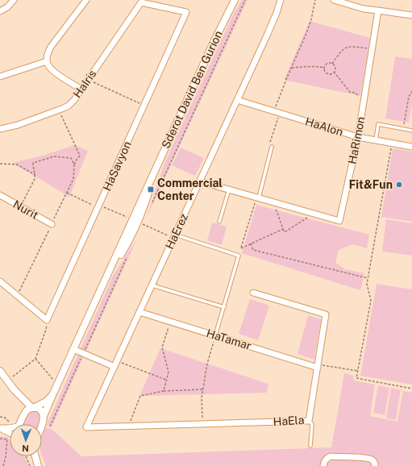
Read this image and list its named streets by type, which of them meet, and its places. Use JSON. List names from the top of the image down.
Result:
{
  "streets": {
    "street": [
      "HaIris",
      "Sderot David Ben Gurion",
      "HaAlon",
      "HaRimon",
      "HaSavyon",
      "Nurit",
      "HaErez",
      "HaTamar",
      "HaEla"
    ]
  },
  "crossings": [
    ["HaIris", "HaSavyon"],
    ["HaAlon", "HaRimon"],
    ["HaAlon", "HaErez"],
    ["HaRimon", "HaErez"],
    ["HaErez", "HaTamar"],
    ["HaErez", "HaEla"],
    ["HaTamar", "HaEla"]
  ],
  "places": {
    "other": ["Fit&Fun"],
    "transit": ["Commercial Center"]
  },
  "north": "bottom"
}
